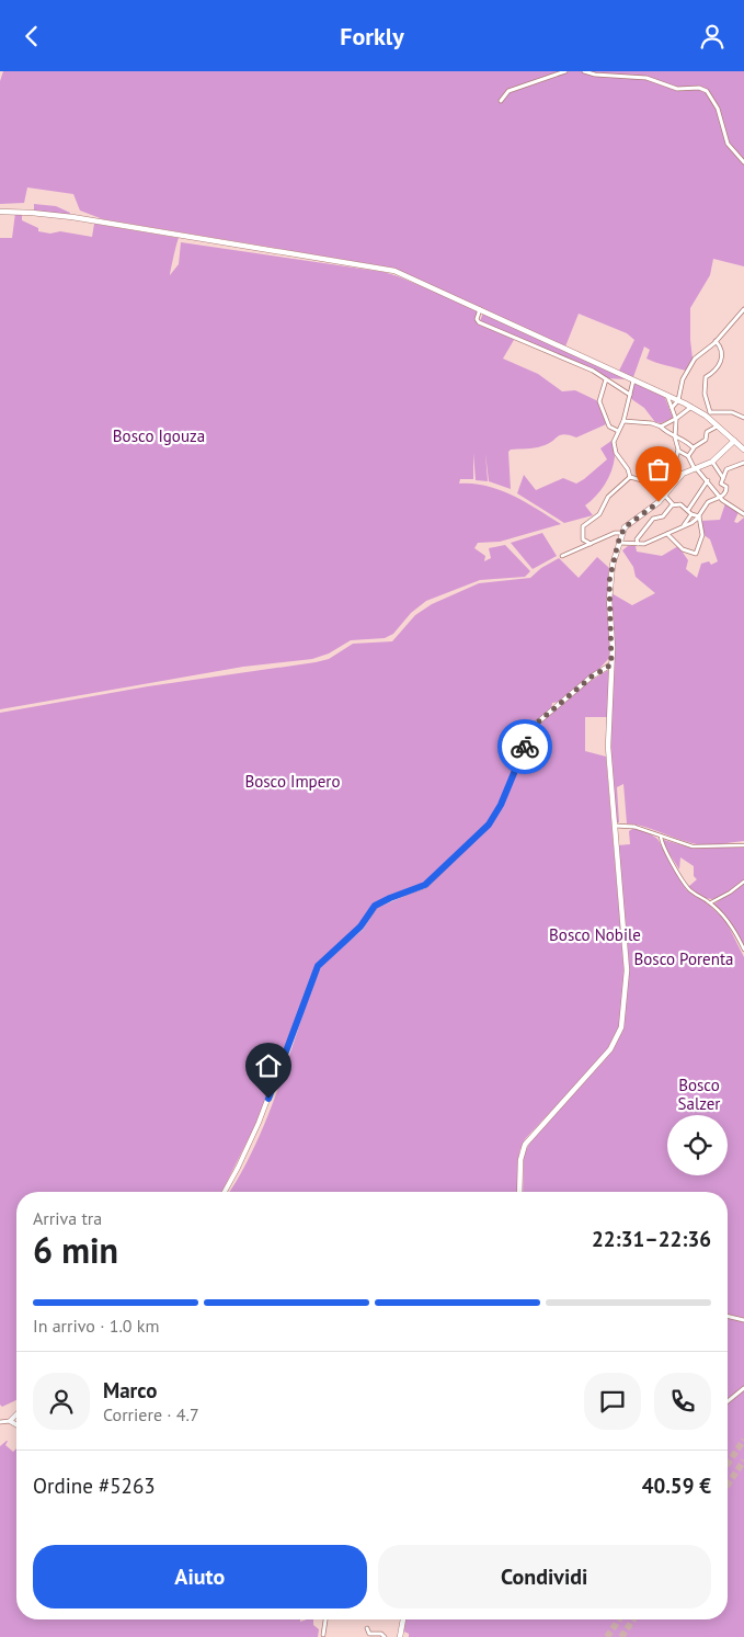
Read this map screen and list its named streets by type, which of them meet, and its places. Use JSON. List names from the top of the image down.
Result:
{
  "parks": [
    "Bosco Igouza",
    "Bosco Impero",
    "Bosco Nobile",
    "Bosco Porenta",
    "Bosco Salzer"
  ],
  "page": {
    "header": "Forkly",
    "heading": ["6 min", "Arriva tra", "22:31–22:36"],
    "panel": [
      "Marco",
      "Corriere · 4.7",
      "Ordine #5263",
      "40.59 €"
    ],
    "bar": "In arrivo · 1.0 km",
    "buttons": ["Aiuto", "Condividi"]
  }
}
